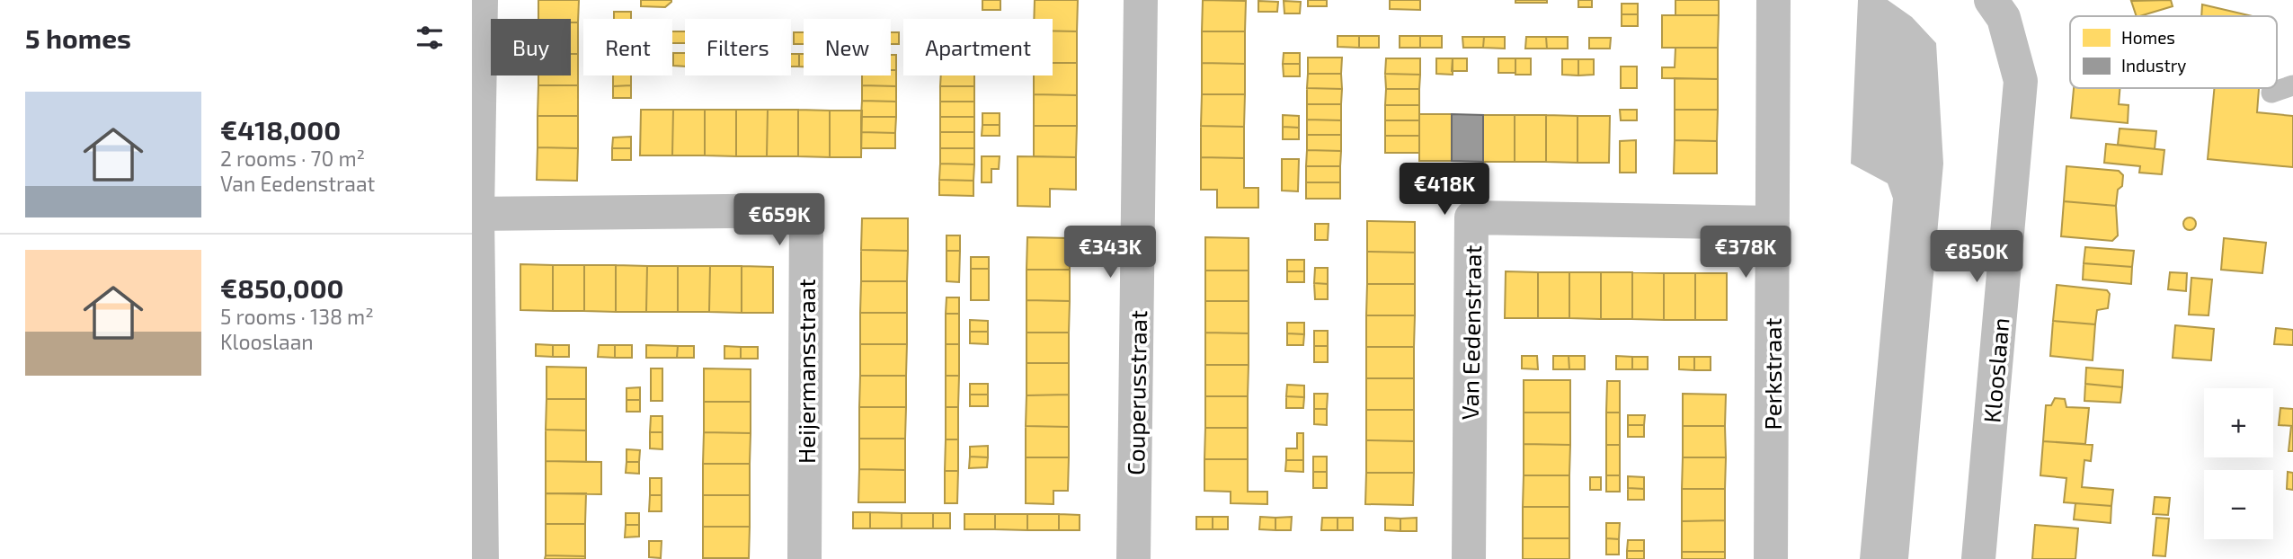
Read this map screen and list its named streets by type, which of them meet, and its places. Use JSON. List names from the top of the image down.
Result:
{
  "streets": {
    "street": [
      "Van Eedenstraat",
      "Klooslaan",
      "Heijermansstraat",
      "Perkstraat",
      "Couperusstraat"
    ]
  },
  "crossings": [
    ["Van Eedenstraat", "Perkstraat"]
  ],
  "legend": ["Homes", "Industry"],
  "page": {
    "heading": "5 homes",
    "chip": [
      "Buy",
      "Rent",
      "Filters",
      "New",
      "Apartment"
    ],
    "list": [
      {
        "name": "€418,000",
        "note": "2 rooms · 70 m² · Van Eedenstraat"
      },
      {
        "name": "€850,000",
        "note": "5 rooms · 138 m² · Klooslaan"
      }
    ],
    "price": [
      "€418K",
      "€659K",
      "€343K",
      "€378K",
      "€850K"
    ],
    "map_buttons": ["+", "−"]
  }
}
